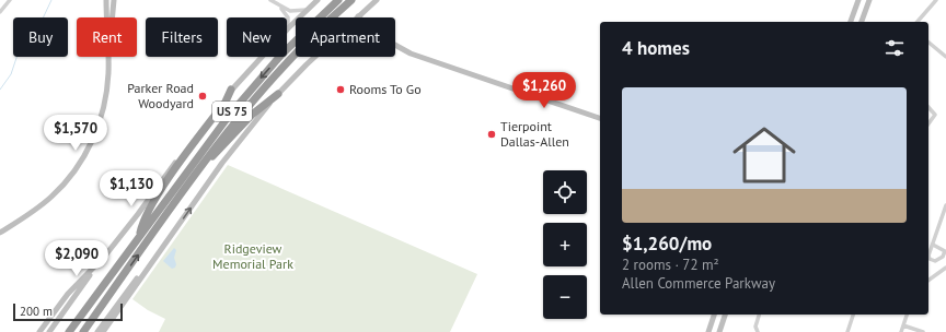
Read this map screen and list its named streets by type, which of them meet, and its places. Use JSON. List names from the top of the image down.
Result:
{
  "streets": {
    "highway": ["US 75"]
  },
  "parks": ["Ridgeview Memorial Park"],
  "places": ["Rooms To Go", "Parker Road Woodyard", "Tierpoint Dallas-Allen"],
  "scale_bar": "200 m",
  "page": {
    "chip": [
      "Buy",
      "Rent",
      "Filters",
      "New",
      "Apartment"
    ],
    "heading": "4 homes",
    "price": [
      "$1,260",
      "$1,570",
      "$1,130",
      "$2,090"
    ],
    "list": [
      {
        "name": "$1,260/mo",
        "note": "2 rooms · 72 m² · Allen Commerce Parkway"
      }
    ],
    "map_buttons": ["+", "−"],
    "scale": "200 m"
  }
}
